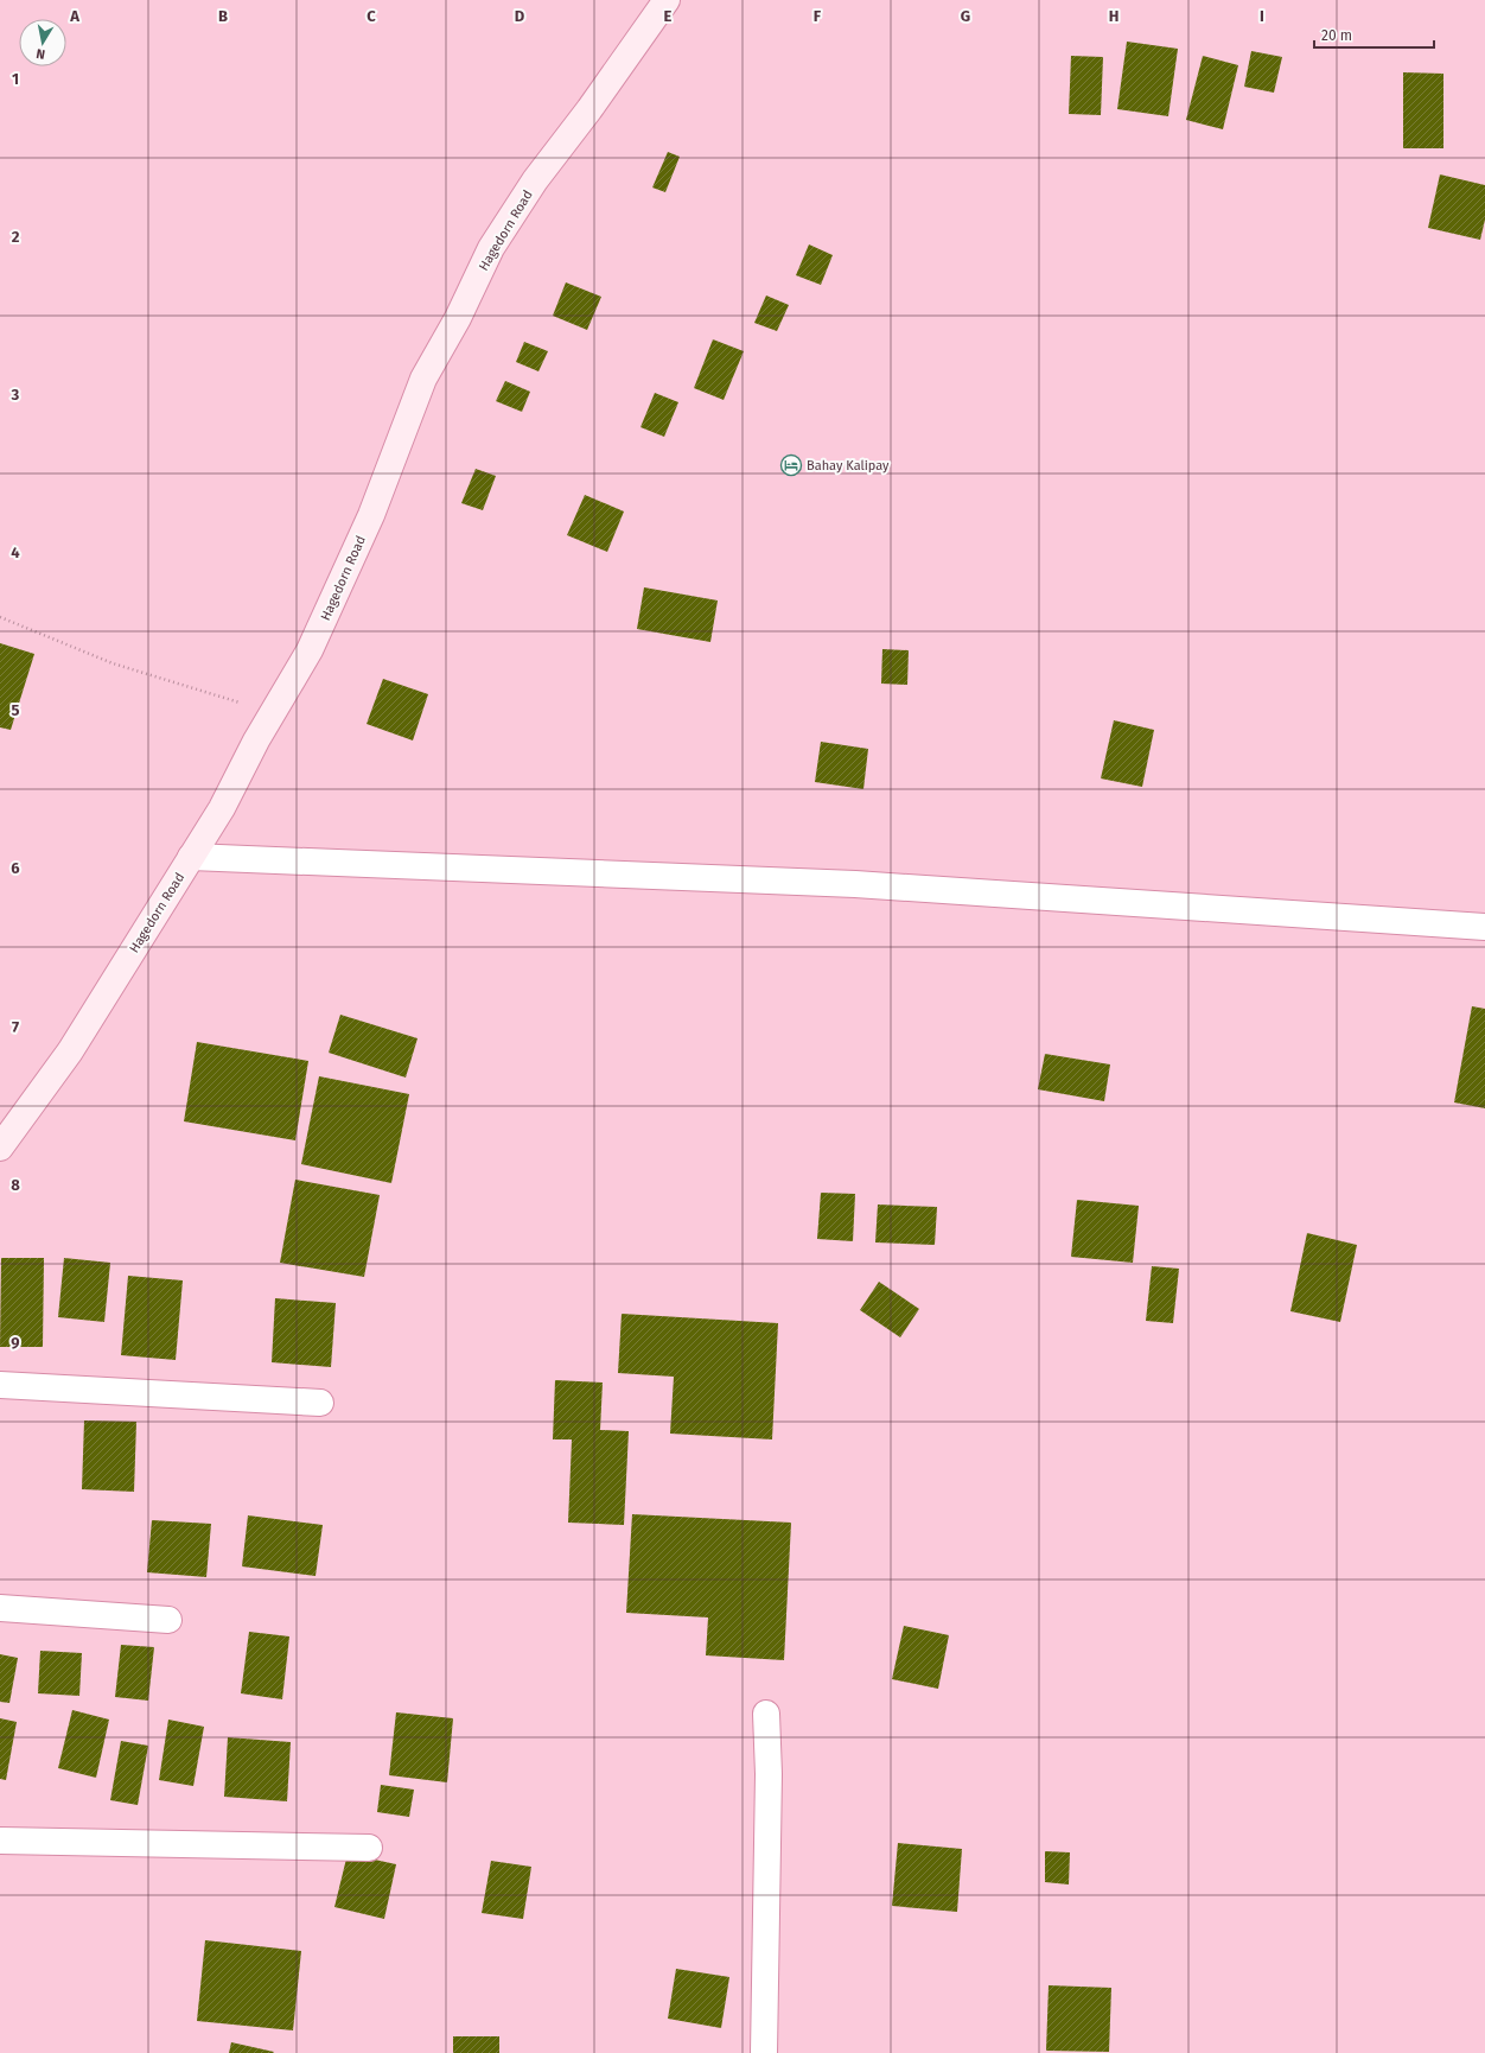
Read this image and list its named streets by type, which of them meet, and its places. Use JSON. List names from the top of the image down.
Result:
{
  "streets": {
    "street": ["Hagedorn Road"]
  },
  "places": {
    "hotel": ["Bahay Kalipay"]
  },
  "scale_bar": "20 m",
  "north": "bottom",
  "grid": {
    "columns": [
      "A",
      "B",
      "C",
      "D",
      "E",
      "F",
      "G",
      "H",
      "I"
    ],
    "rows": [
      "1",
      "2",
      "3",
      "4",
      "5",
      "6",
      "7",
      "8",
      "9"
    ]
  }
}
